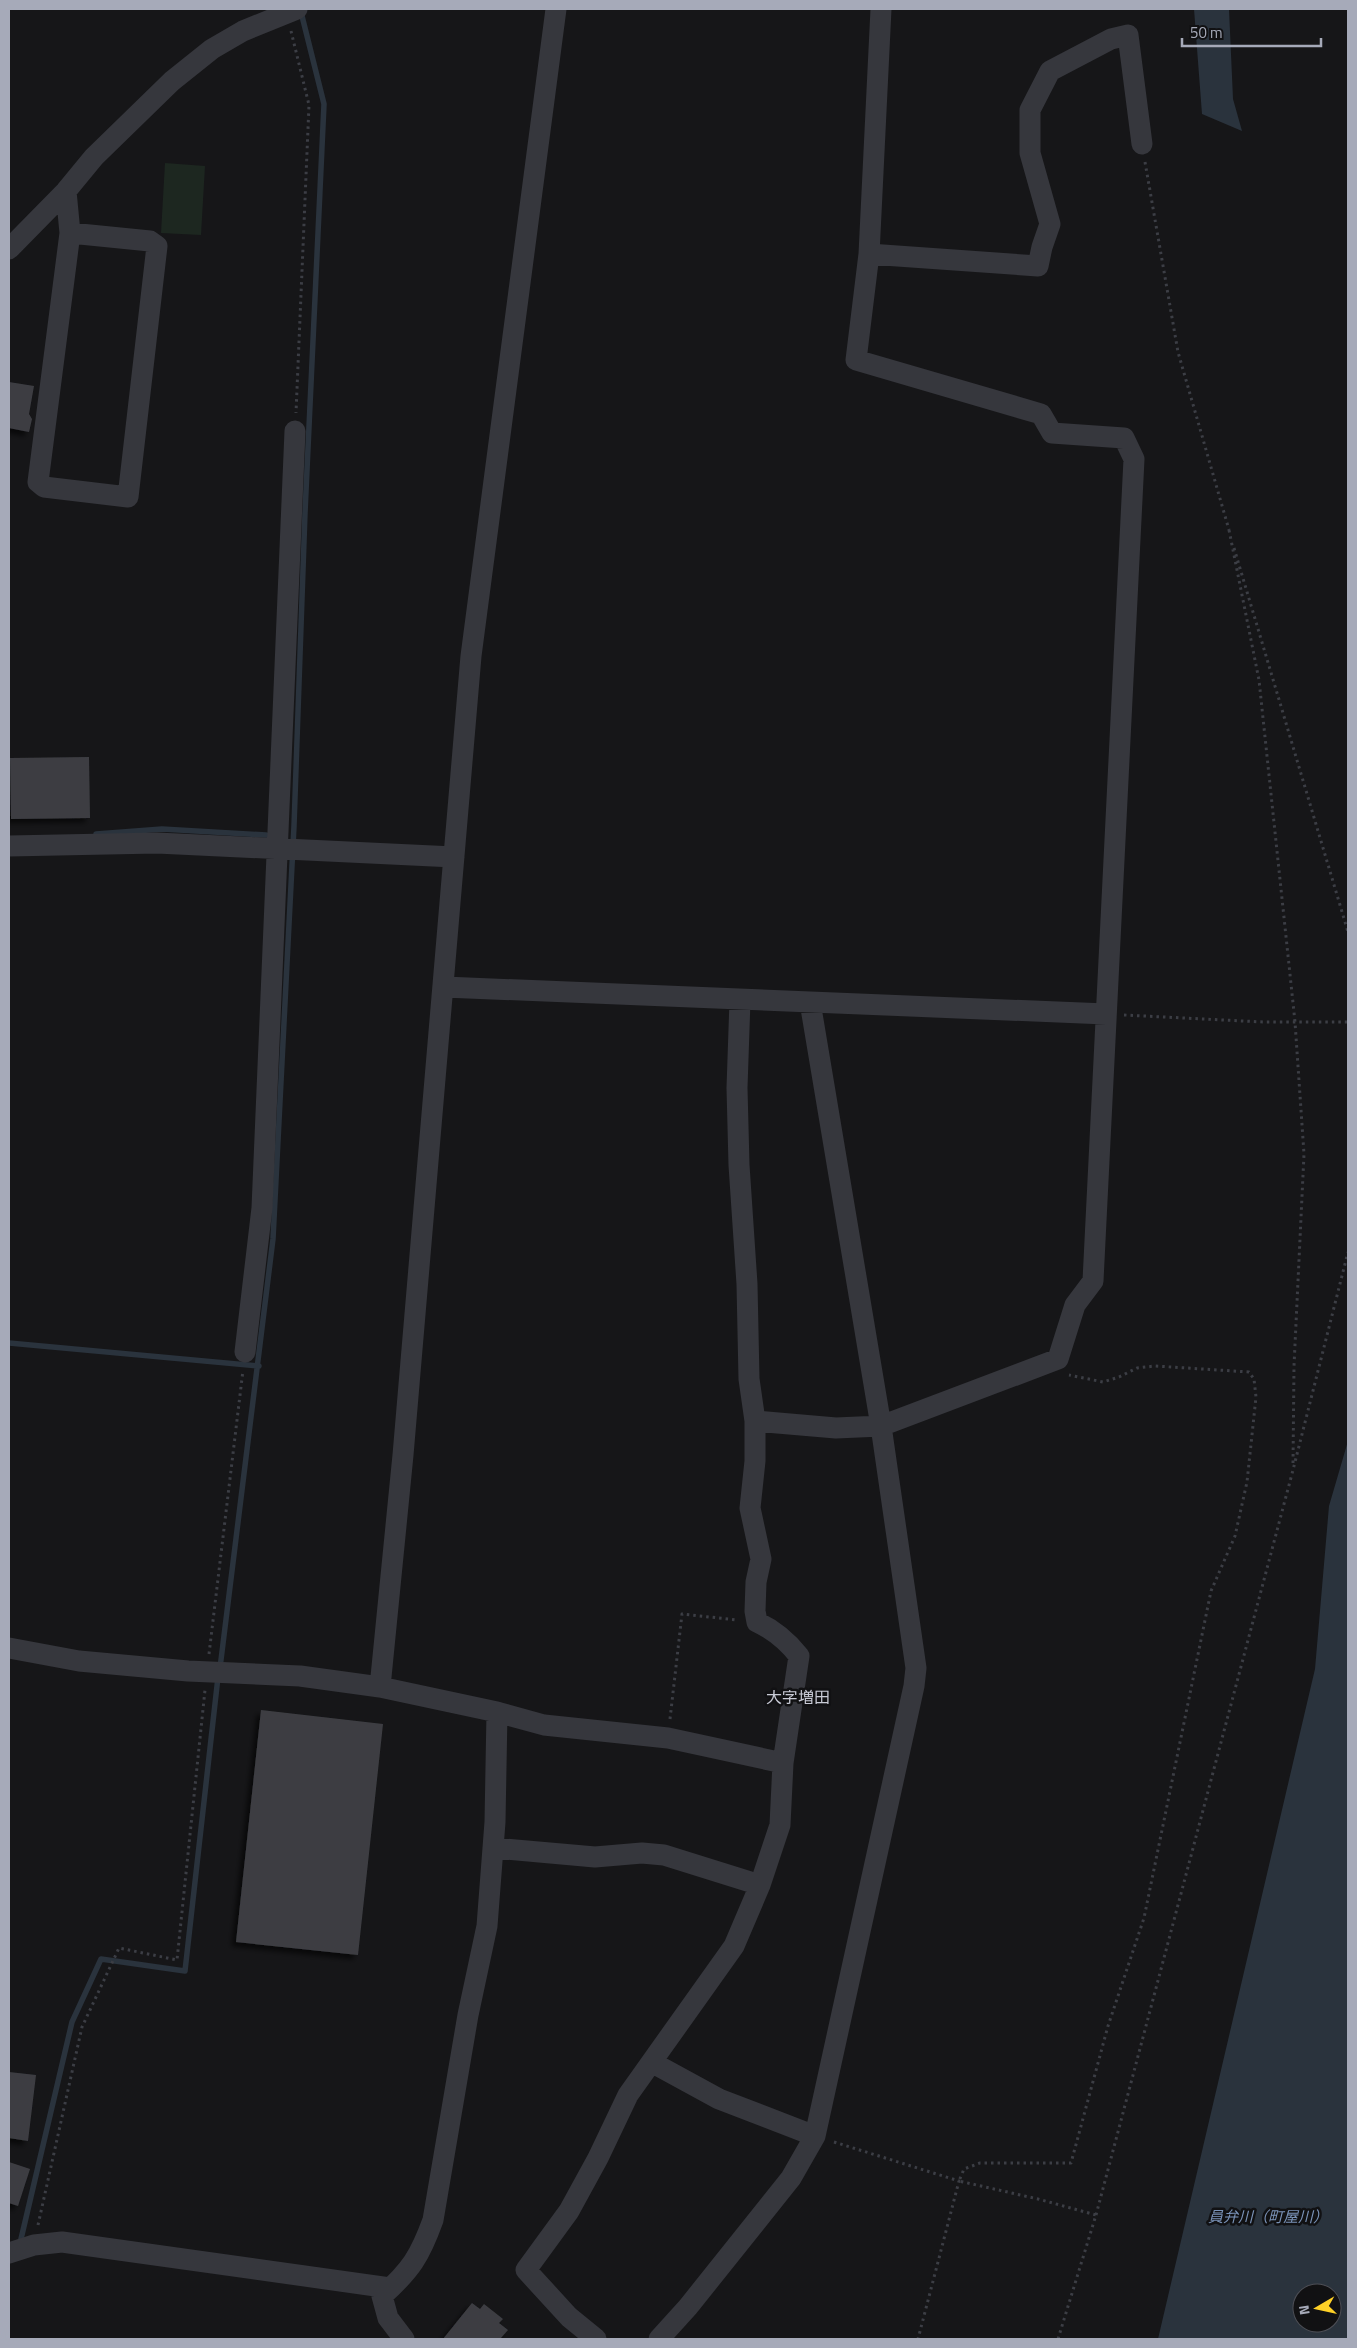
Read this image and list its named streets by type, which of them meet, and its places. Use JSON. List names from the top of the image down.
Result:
{
  "districts": ["大字増田"],
  "water": ["員弁川（町屋川）"],
  "scale_bar": "50 m",
  "north": "left"
}
